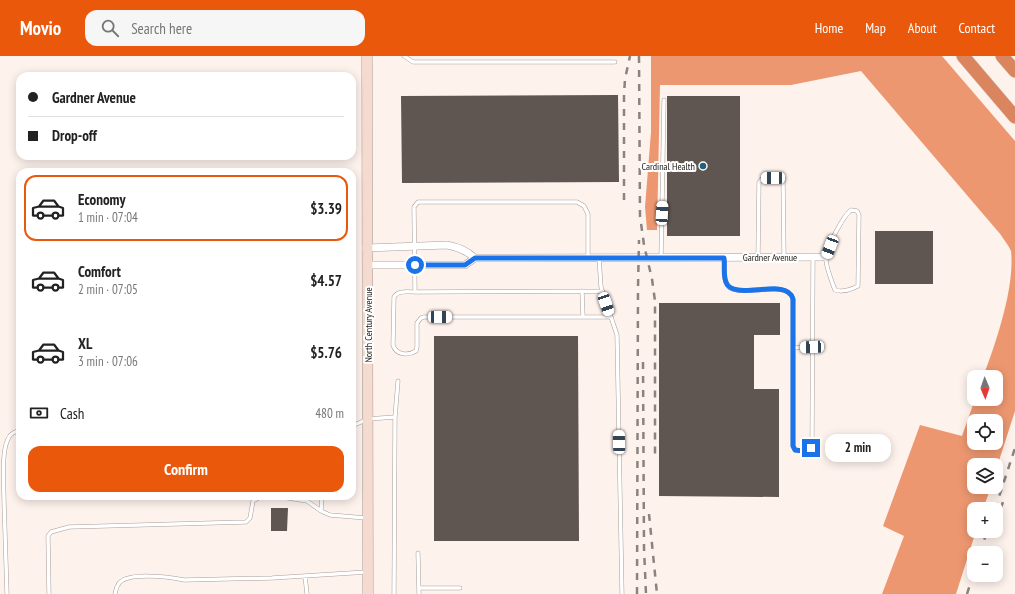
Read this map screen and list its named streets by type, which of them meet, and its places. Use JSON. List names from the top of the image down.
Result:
{
  "streets": {
    "street": ["Gardner Avenue", "North Century Avenue"]
  },
  "crossings": [
    ["Gardner Avenue", "North Century Avenue"]
  ],
  "places": ["Cardinal Health"],
  "north": "bottom",
  "page": {
    "header": "Movio",
    "search": "Search here",
    "nav": [
      "Home",
      "Map",
      "About",
      "Contact"
    ],
    "banner": ["Gardner Avenue", "Drop-off"],
    "list": [
      {
        "name": "Economy",
        "note": "1 min · 07:04",
        "value": "$3.39"
      },
      {
        "name": "Comfort",
        "note": "2 min · 07:05",
        "value": "$4.57"
      },
      {
        "name": "XL",
        "note": "3 min · 07:06",
        "value": "$5.76"
      }
    ],
    "map_buttons": ["+", "−"],
    "pay": ["Cash", "480 m"],
    "bubble": "2 min",
    "buttons": "Confirm"
  }
}
